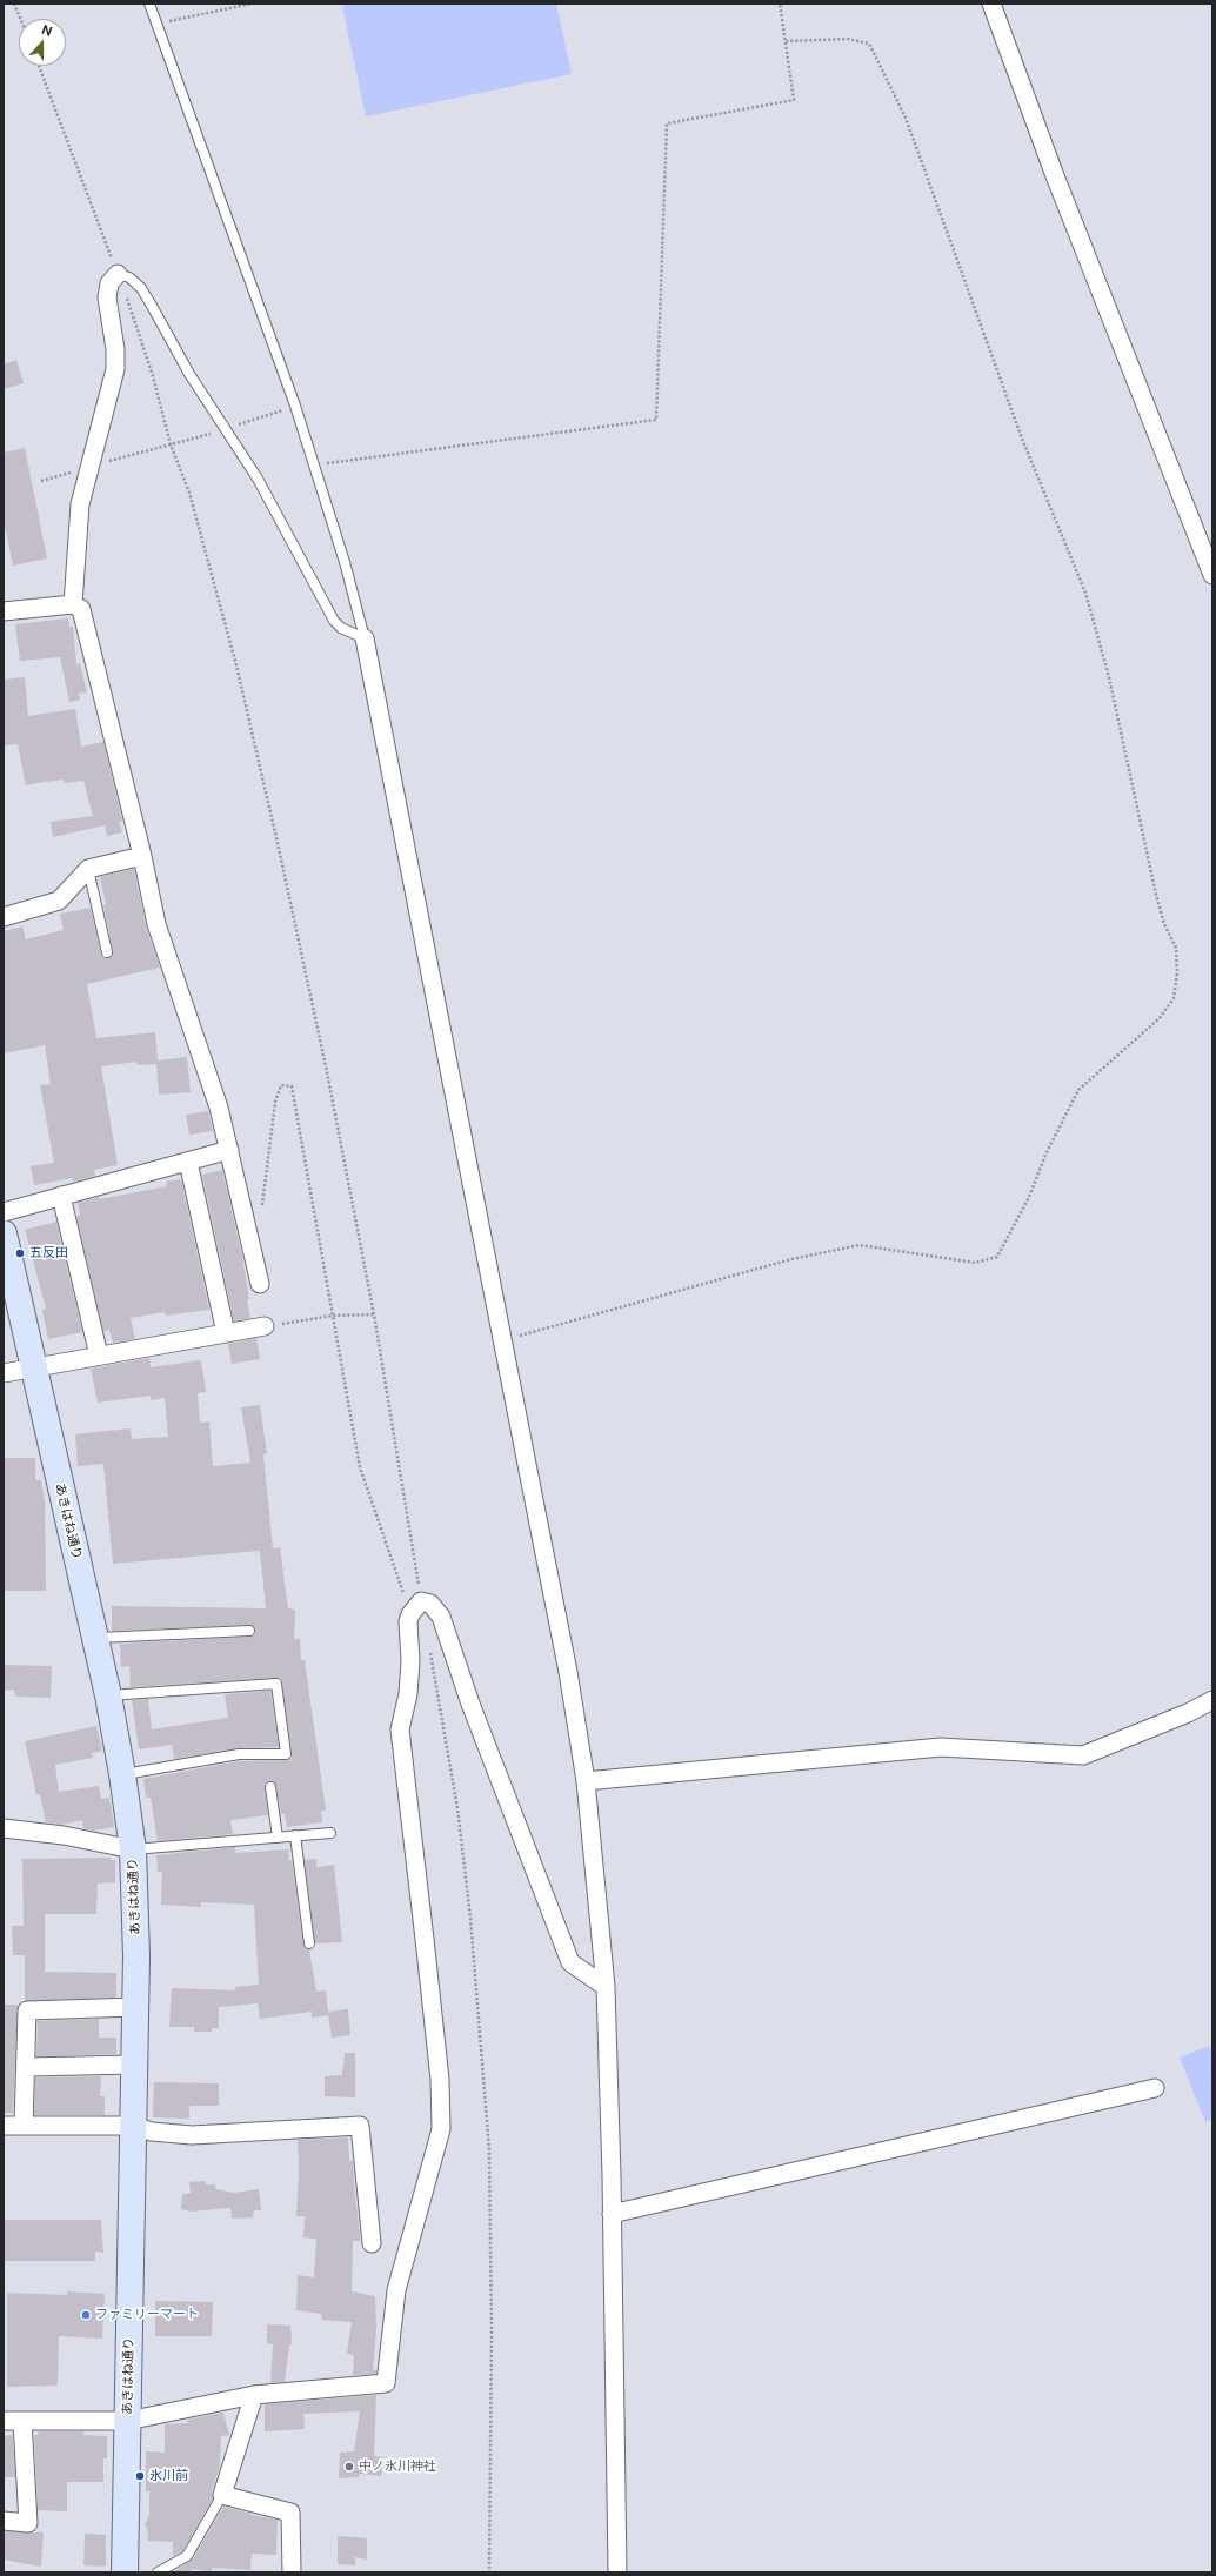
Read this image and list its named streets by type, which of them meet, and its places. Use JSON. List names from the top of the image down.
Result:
{
  "streets": {
    "street": ["あきはね通り"]
  },
  "places": [
    "五反田",
    "ファミリーマート",
    "中ノ氷川神社",
    "氷川前"
  ],
  "north": "top"
}
